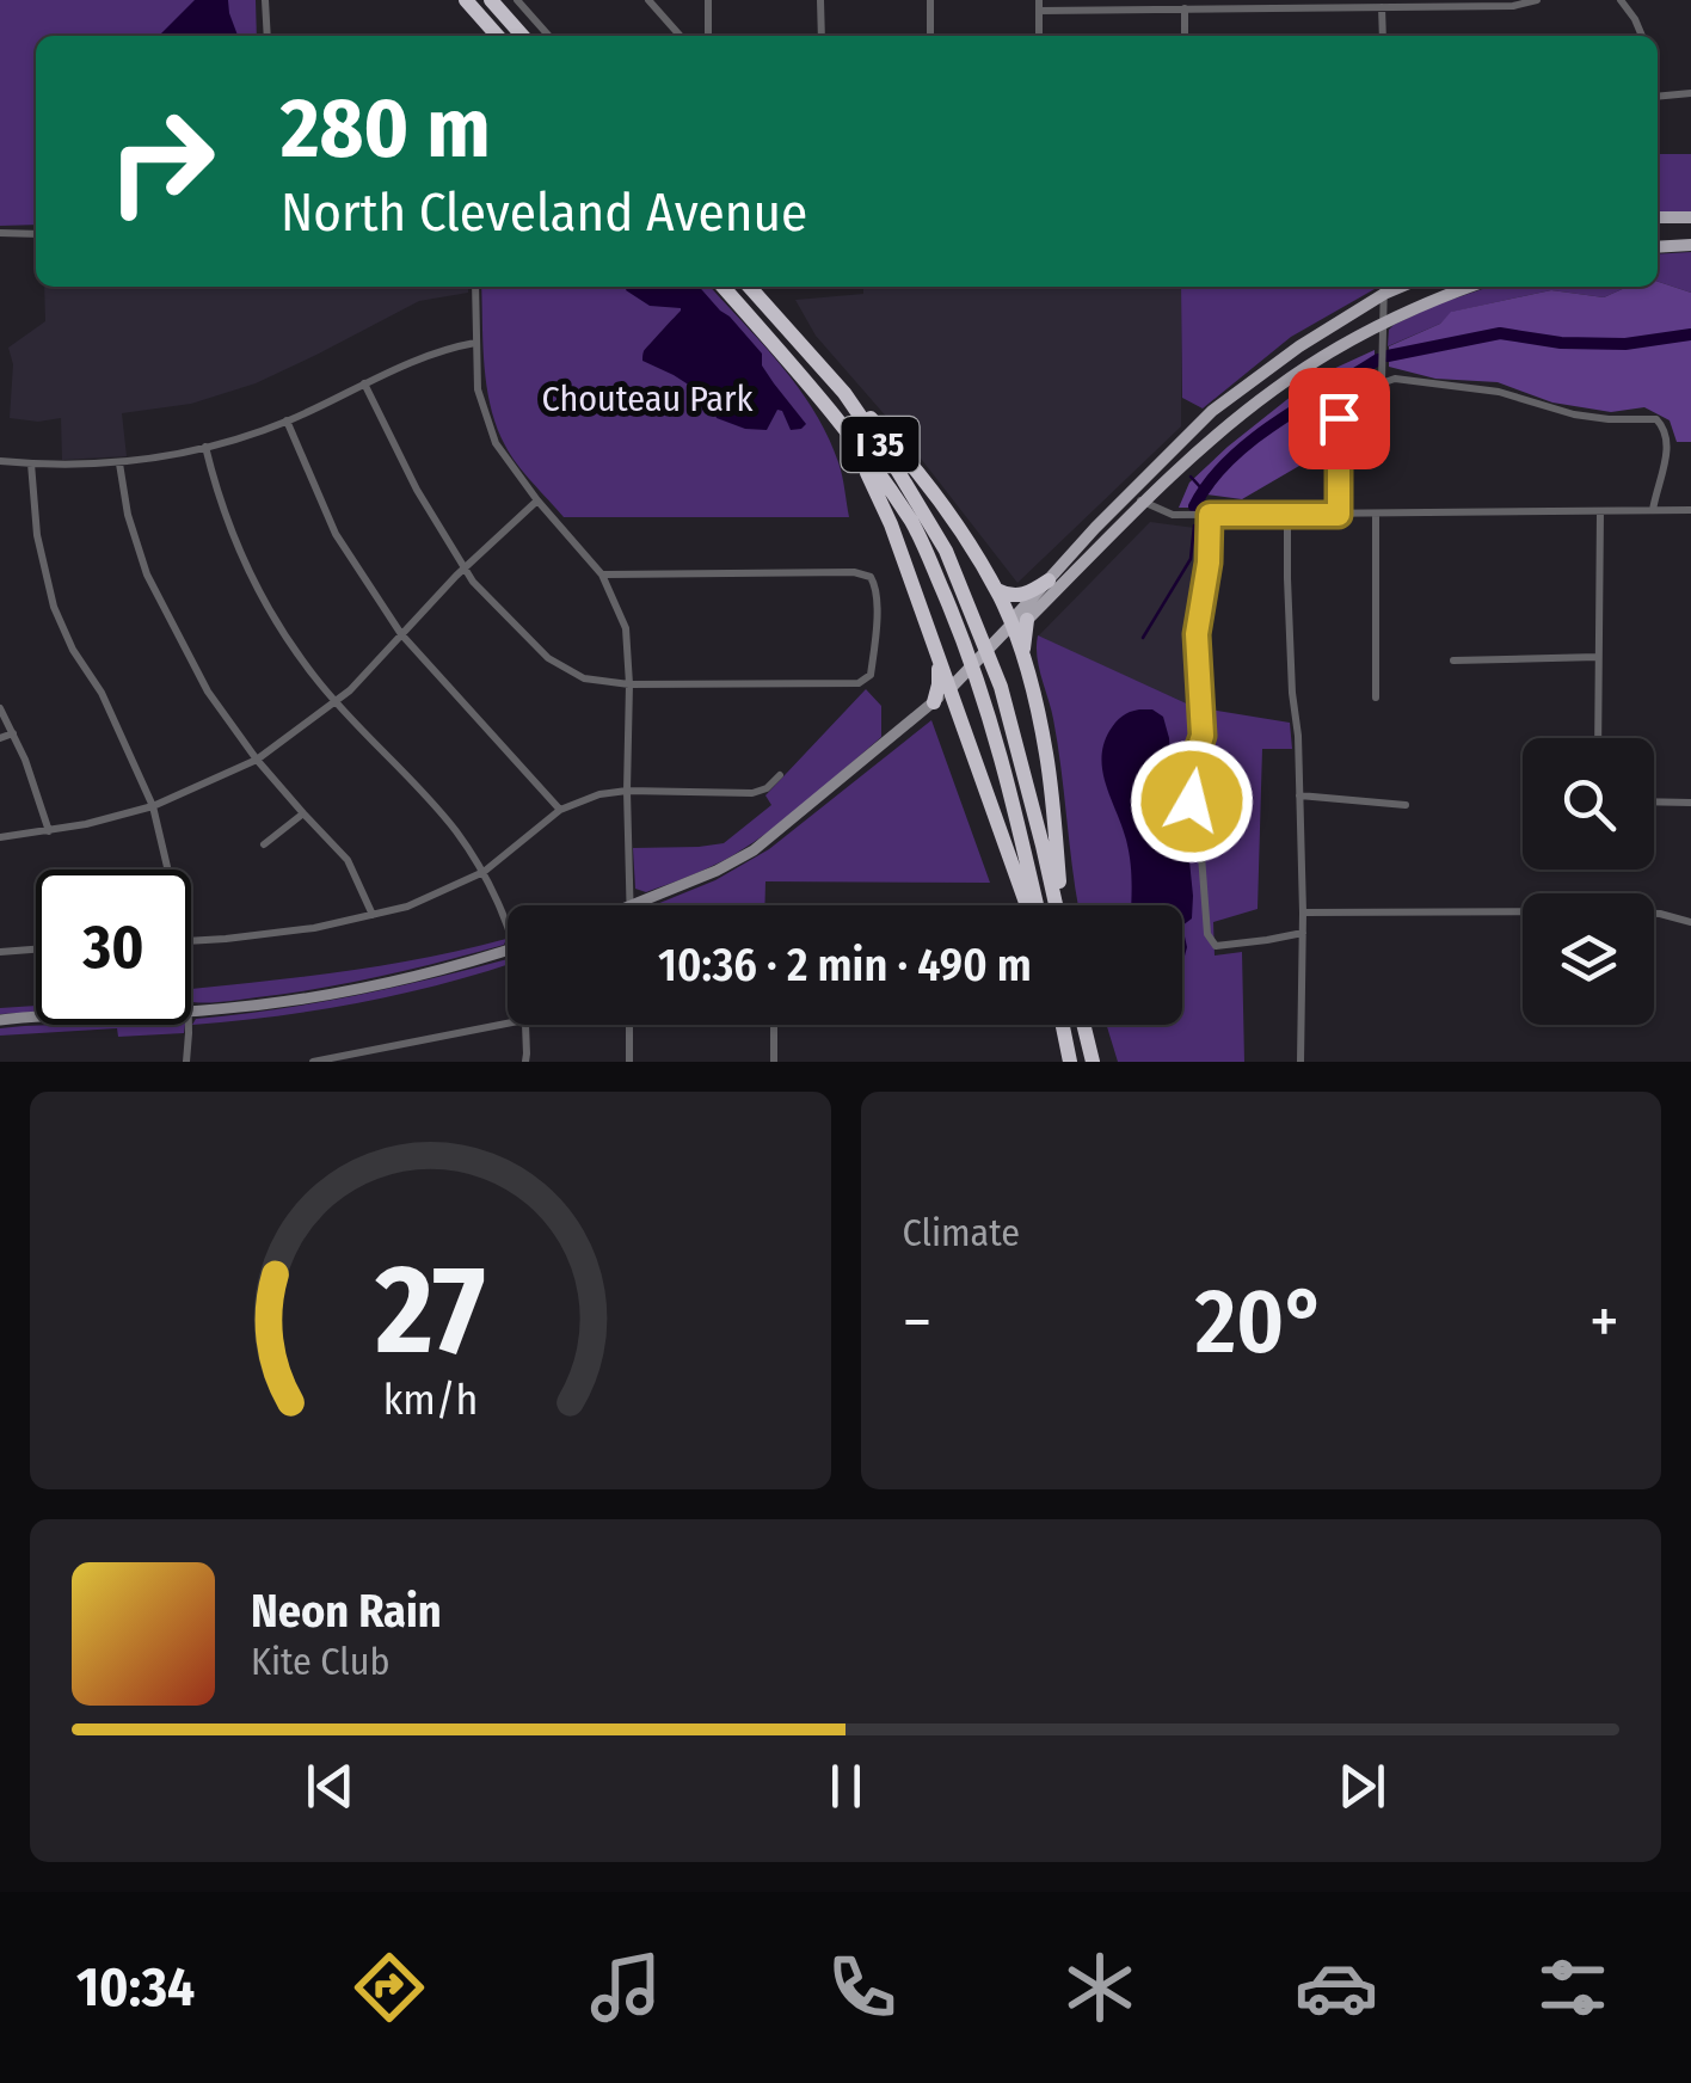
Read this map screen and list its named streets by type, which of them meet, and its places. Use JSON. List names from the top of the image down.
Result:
{
  "streets": {
    "highway": ["I 35"]
  },
  "parks": ["Chouteau Park"],
  "page": {
    "turn": ["280 m", "North Cleveland Avenue"],
    "limit": "30",
    "trip": "10:36 · 2 min · 490 m",
    "tile": "Climate",
    "heat": ["−", "20°", "+"],
    "song": ["Neon Rain", "Kite Club"],
    "tabs": "10:34",
    "gauge": ["27", "km/h"]
  }
}
